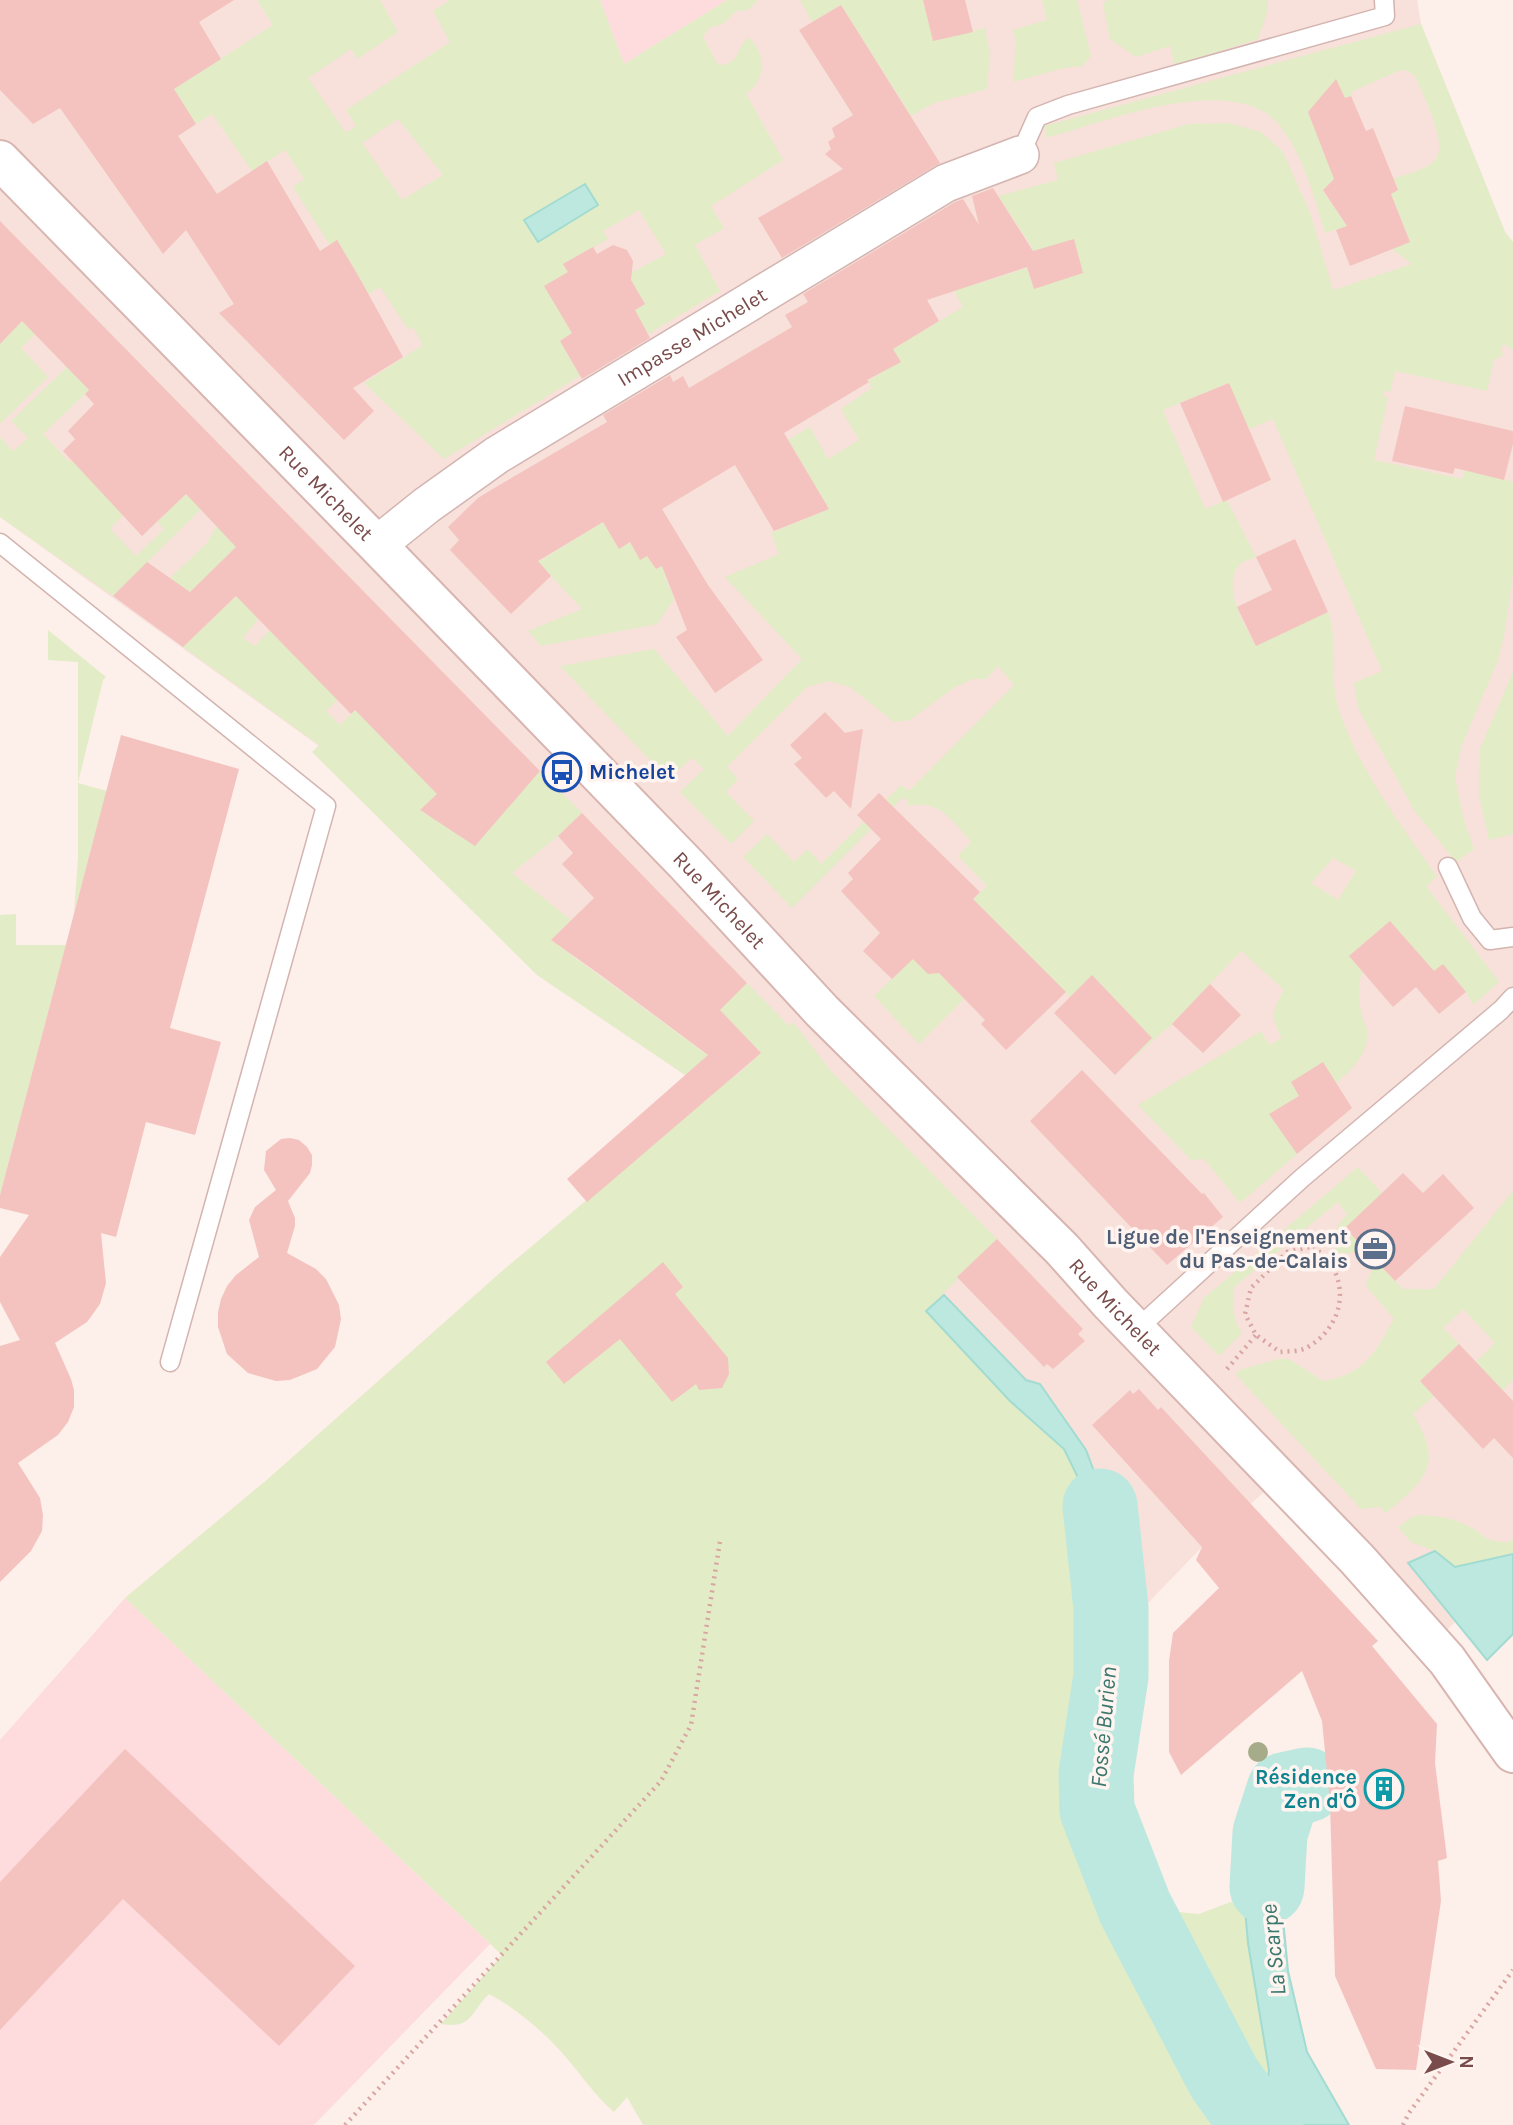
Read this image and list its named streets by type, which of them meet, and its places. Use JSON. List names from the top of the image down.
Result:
{
  "streets": {
    "main road": ["Rue Michelet"],
    "street": ["Impasse Michelet"]
  },
  "crossings": [
    ["Impasse Michelet", "Rue Michelet"]
  ],
  "water": ["Fossé Burien", "La Scarpe"],
  "places": {
    "bus stop": ["Michelet"],
    "office": ["Ligue de l'Enseignement du Pas-de-Calais"],
    "building": ["Résidence Zen d'Ô"]
  },
  "north": "right"
}
